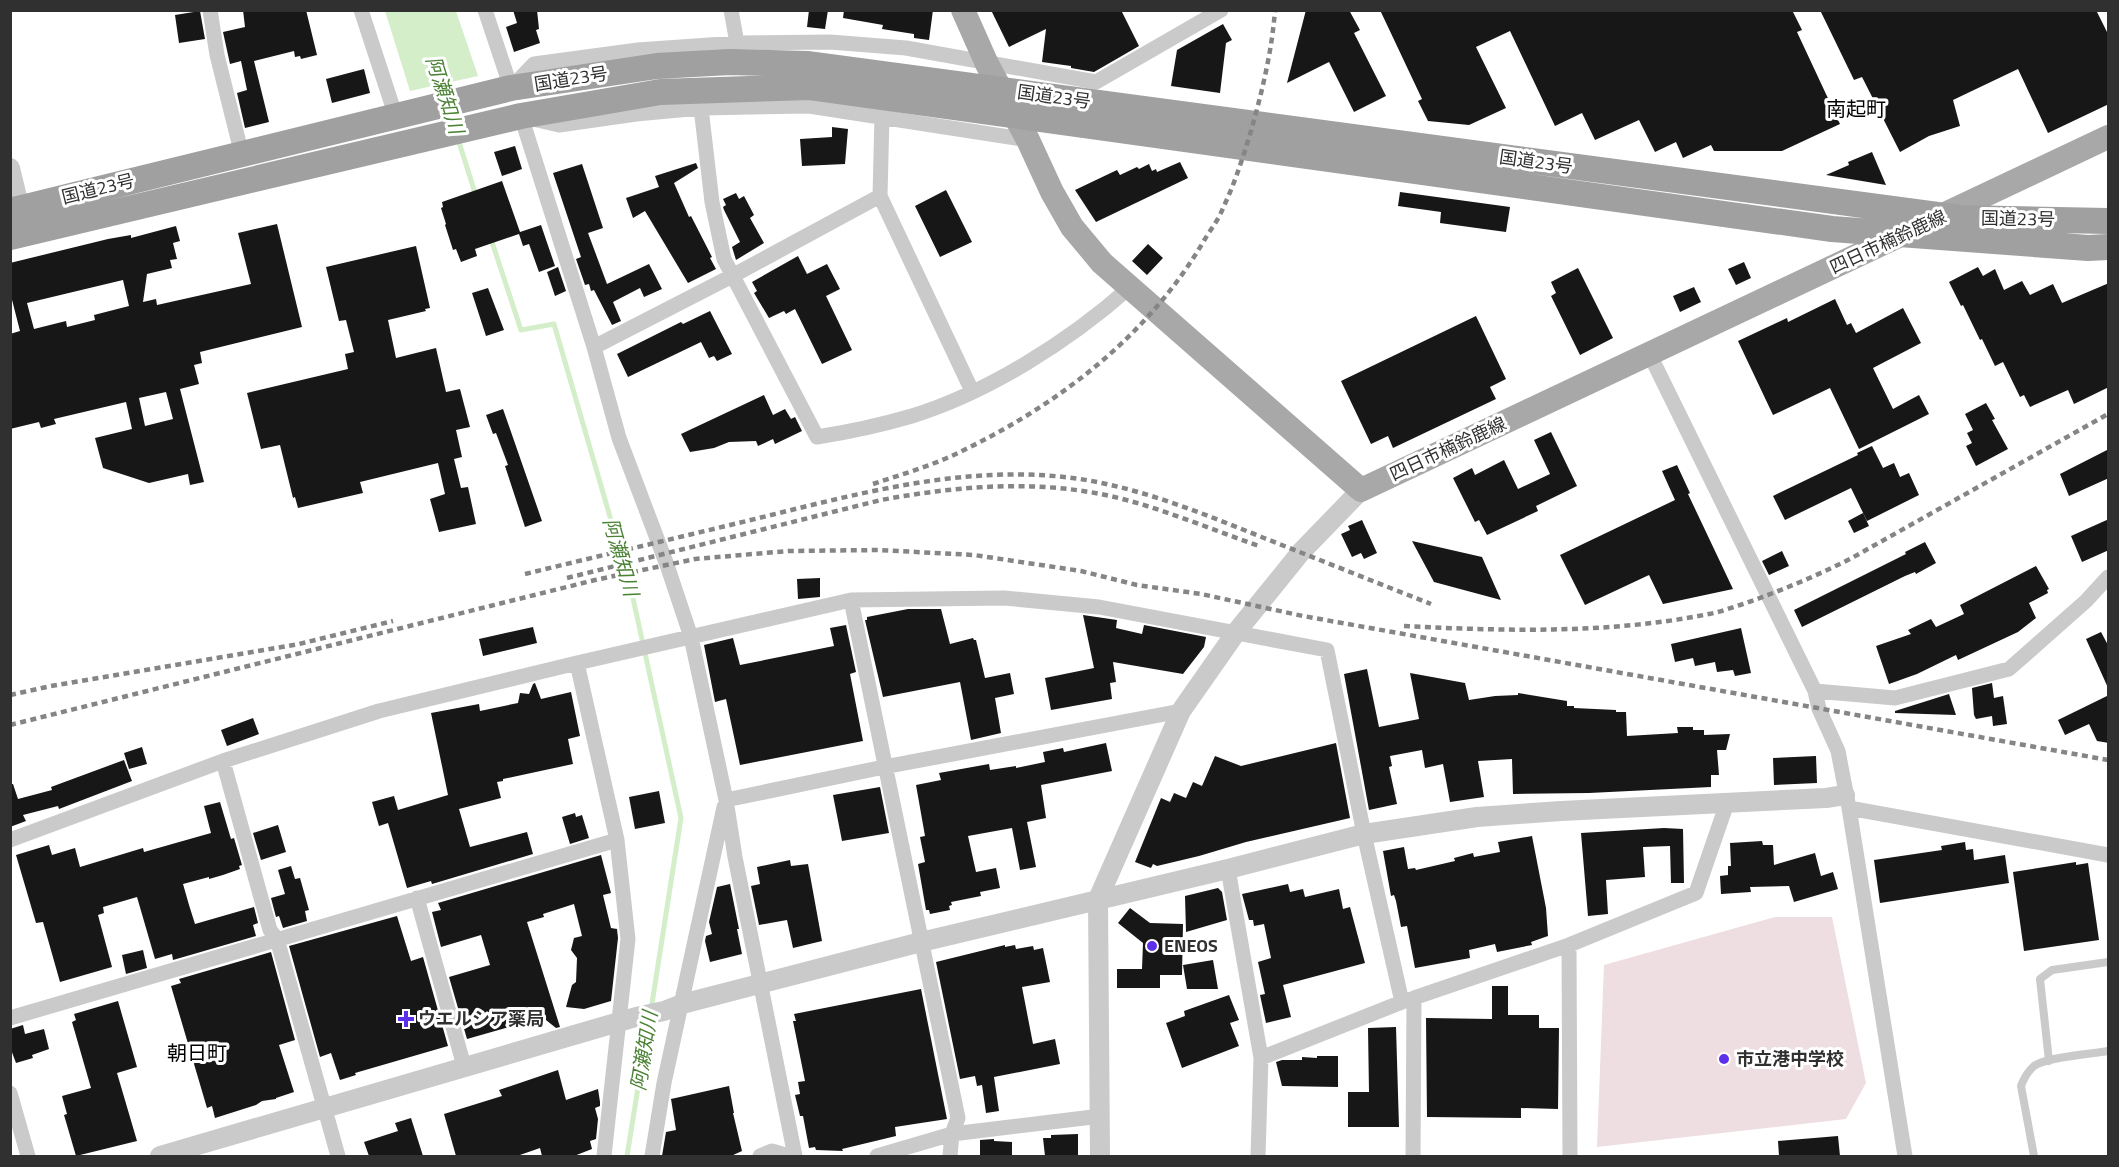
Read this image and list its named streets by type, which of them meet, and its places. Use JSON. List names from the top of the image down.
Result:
{
  "streets": {
    "highway": ["国道23号"],
    "main road": ["四日市楠鈴鹿線"]
  },
  "districts": ["南起町", "朝日町"],
  "water": ["阿瀬知川"],
  "places": {
    "other": ["ENEOS", "市立港中学校"],
    "health": ["ウエルシア薬局"]
  }
}
